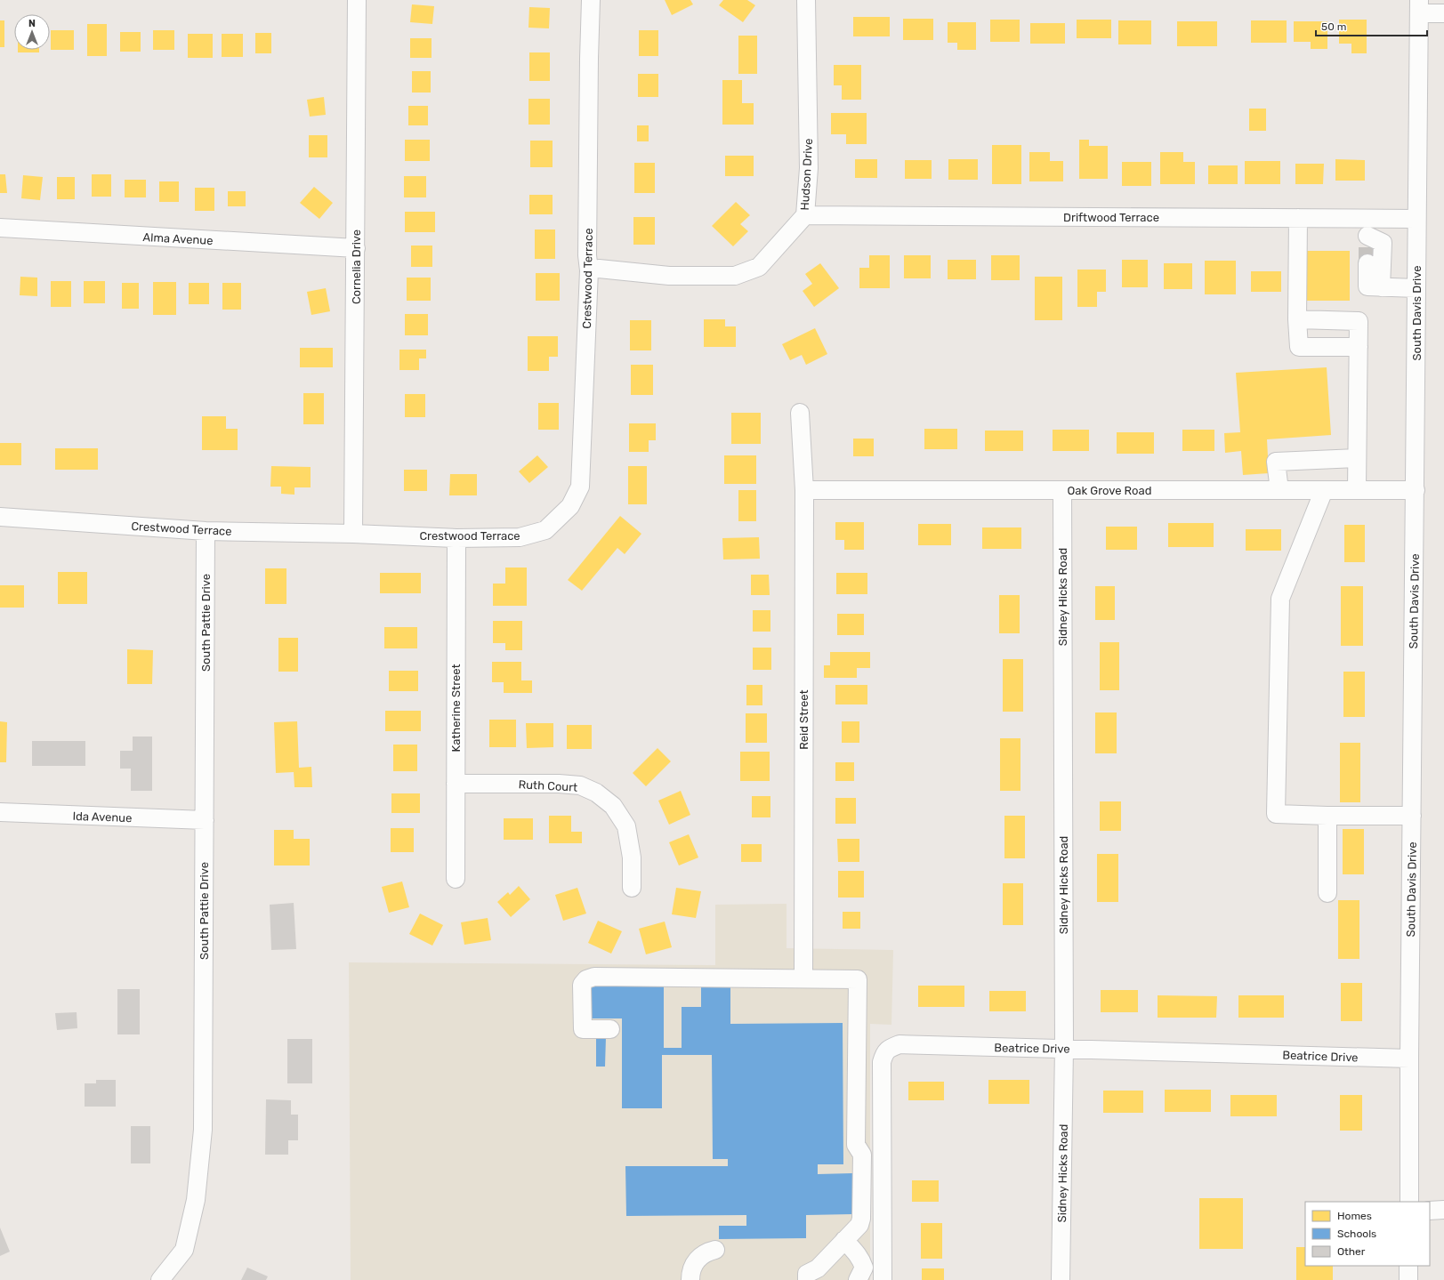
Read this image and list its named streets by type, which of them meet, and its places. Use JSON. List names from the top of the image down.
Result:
{
  "streets": {
    "street": [
      "Hudson Drive",
      "Driftwood Terrace",
      "Alma Avenue",
      "Cornelia Drive",
      "Crestwood Terrace",
      "South Davis Drive",
      "Oak Grove Road",
      "Sidney Hicks Road",
      "South Pattie Drive",
      "Katherine Street",
      "Reid Street",
      "Ruth Court",
      "Ida Avenue",
      "Beatrice Drive"
    ]
  },
  "crossings": [
    ["Hudson Drive", "Driftwood Terrace"],
    ["Hudson Drive", "Crestwood Terrace"],
    ["Driftwood Terrace", "South Davis Drive"],
    ["Alma Avenue", "Cornelia Drive"],
    ["Cornelia Drive", "Crestwood Terrace"],
    ["Crestwood Terrace", "South Pattie Drive"],
    ["Crestwood Terrace", "Katherine Street"],
    ["South Davis Drive", "Oak Grove Road"],
    ["South Davis Drive", "Beatrice Drive"],
    ["Oak Grove Road", "Sidney Hicks Road"],
    ["Oak Grove Road", "Reid Street"],
    ["Sidney Hicks Road", "Beatrice Drive"],
    ["South Pattie Drive", "Ida Avenue"],
    ["Katherine Street", "Ruth Court"]
  ],
  "legend": ["Homes", "Schools", "Other"],
  "scale_bar": "50 m",
  "north": "top"
}
